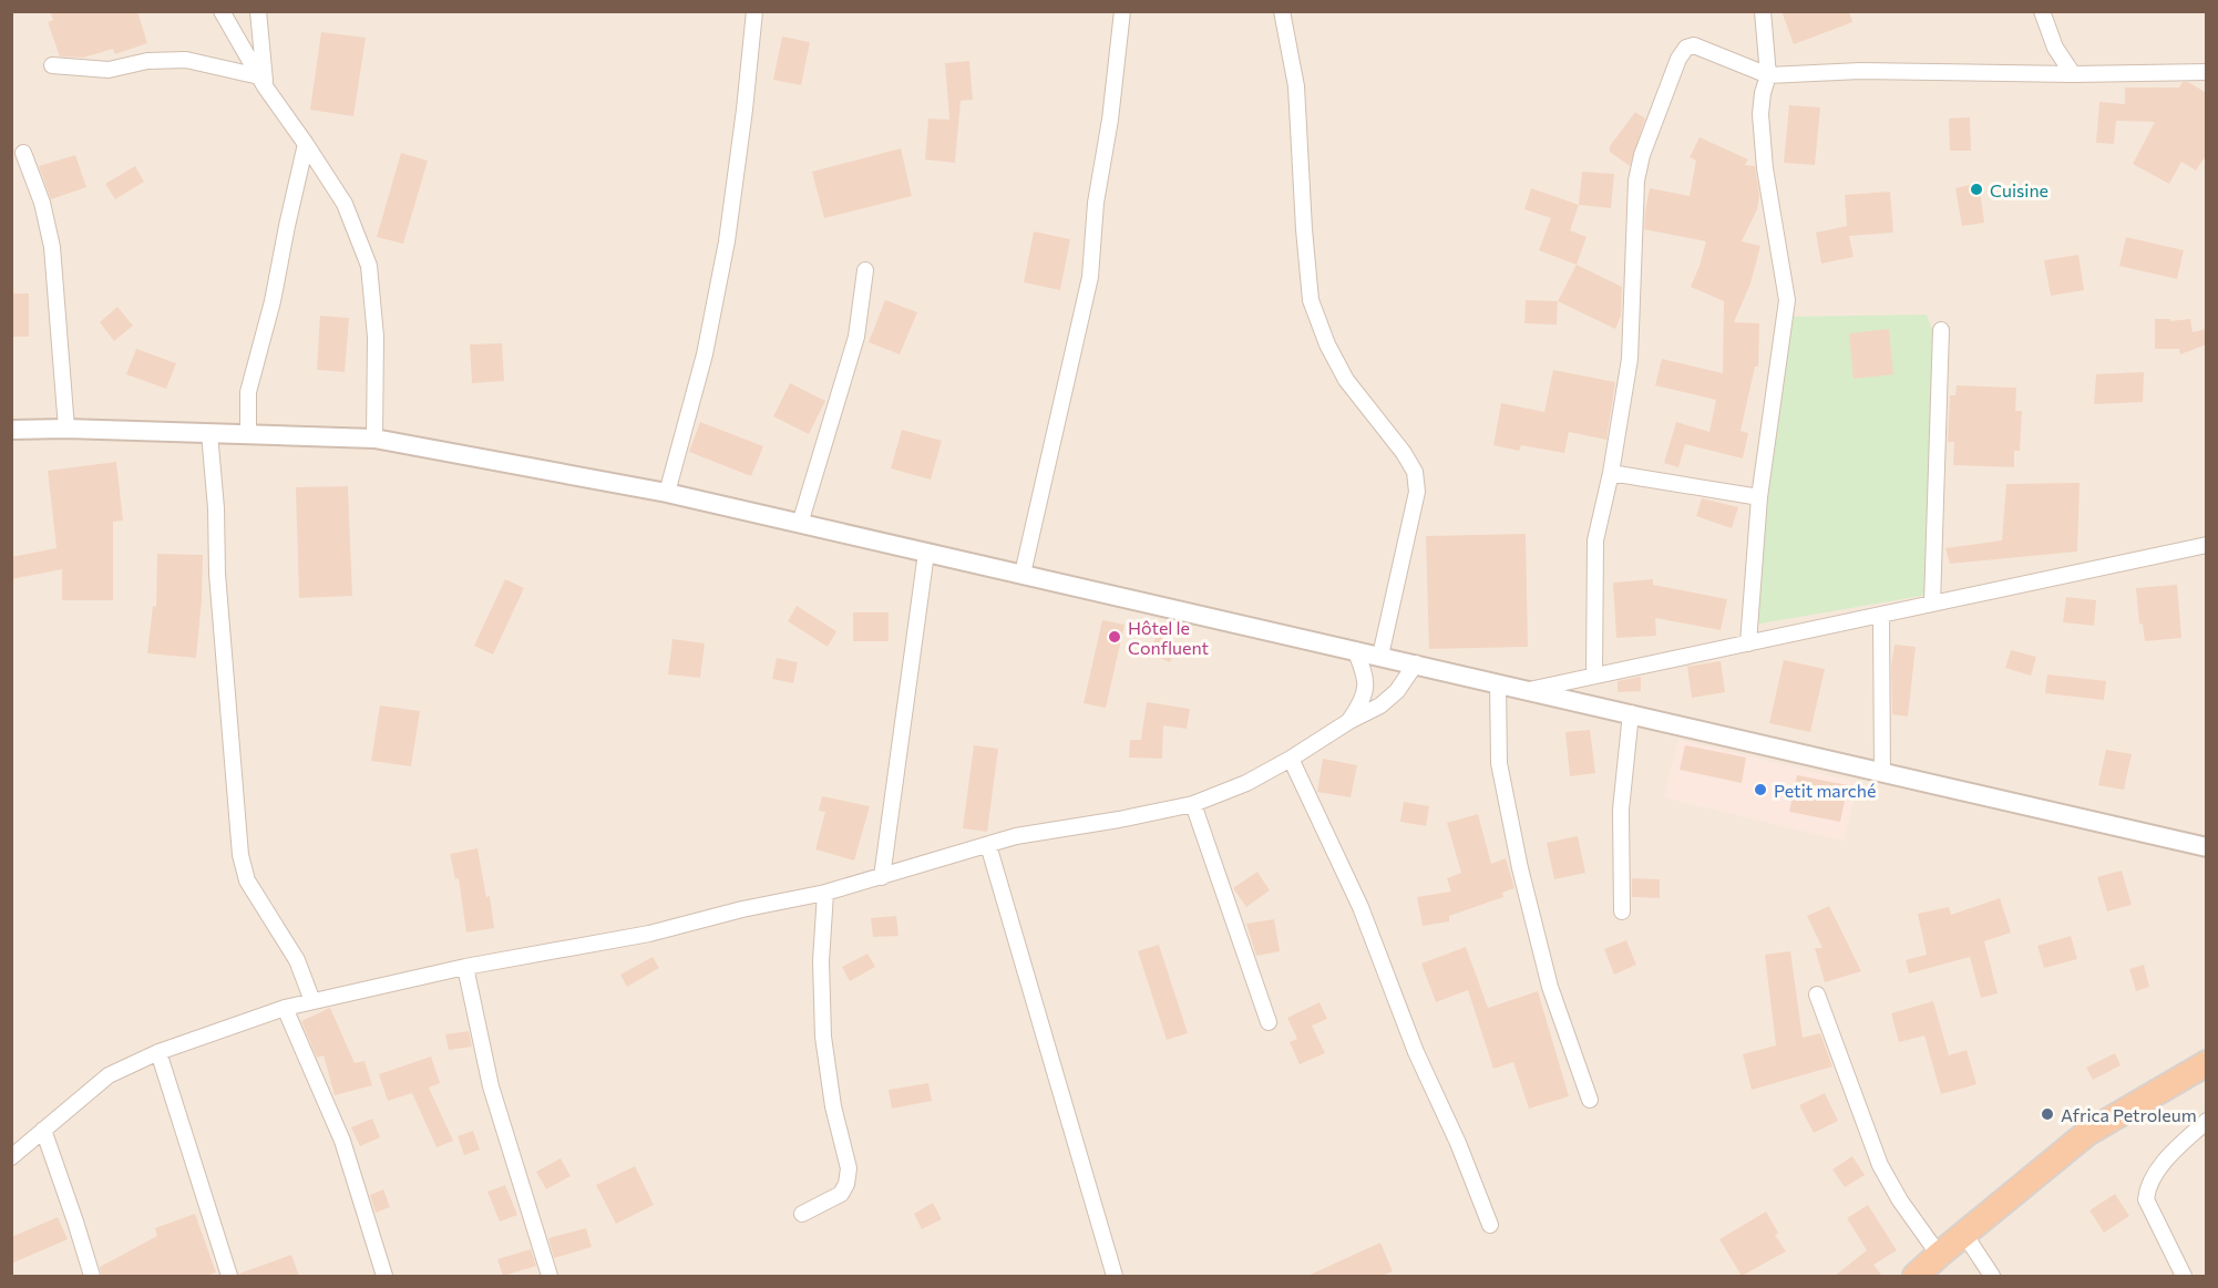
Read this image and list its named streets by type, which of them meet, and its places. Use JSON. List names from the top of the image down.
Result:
{
  "places": [
    "Cuisine",
    "Hôtel le Confluent",
    "Petit marché",
    "Africa Petroleum"
  ]
}
